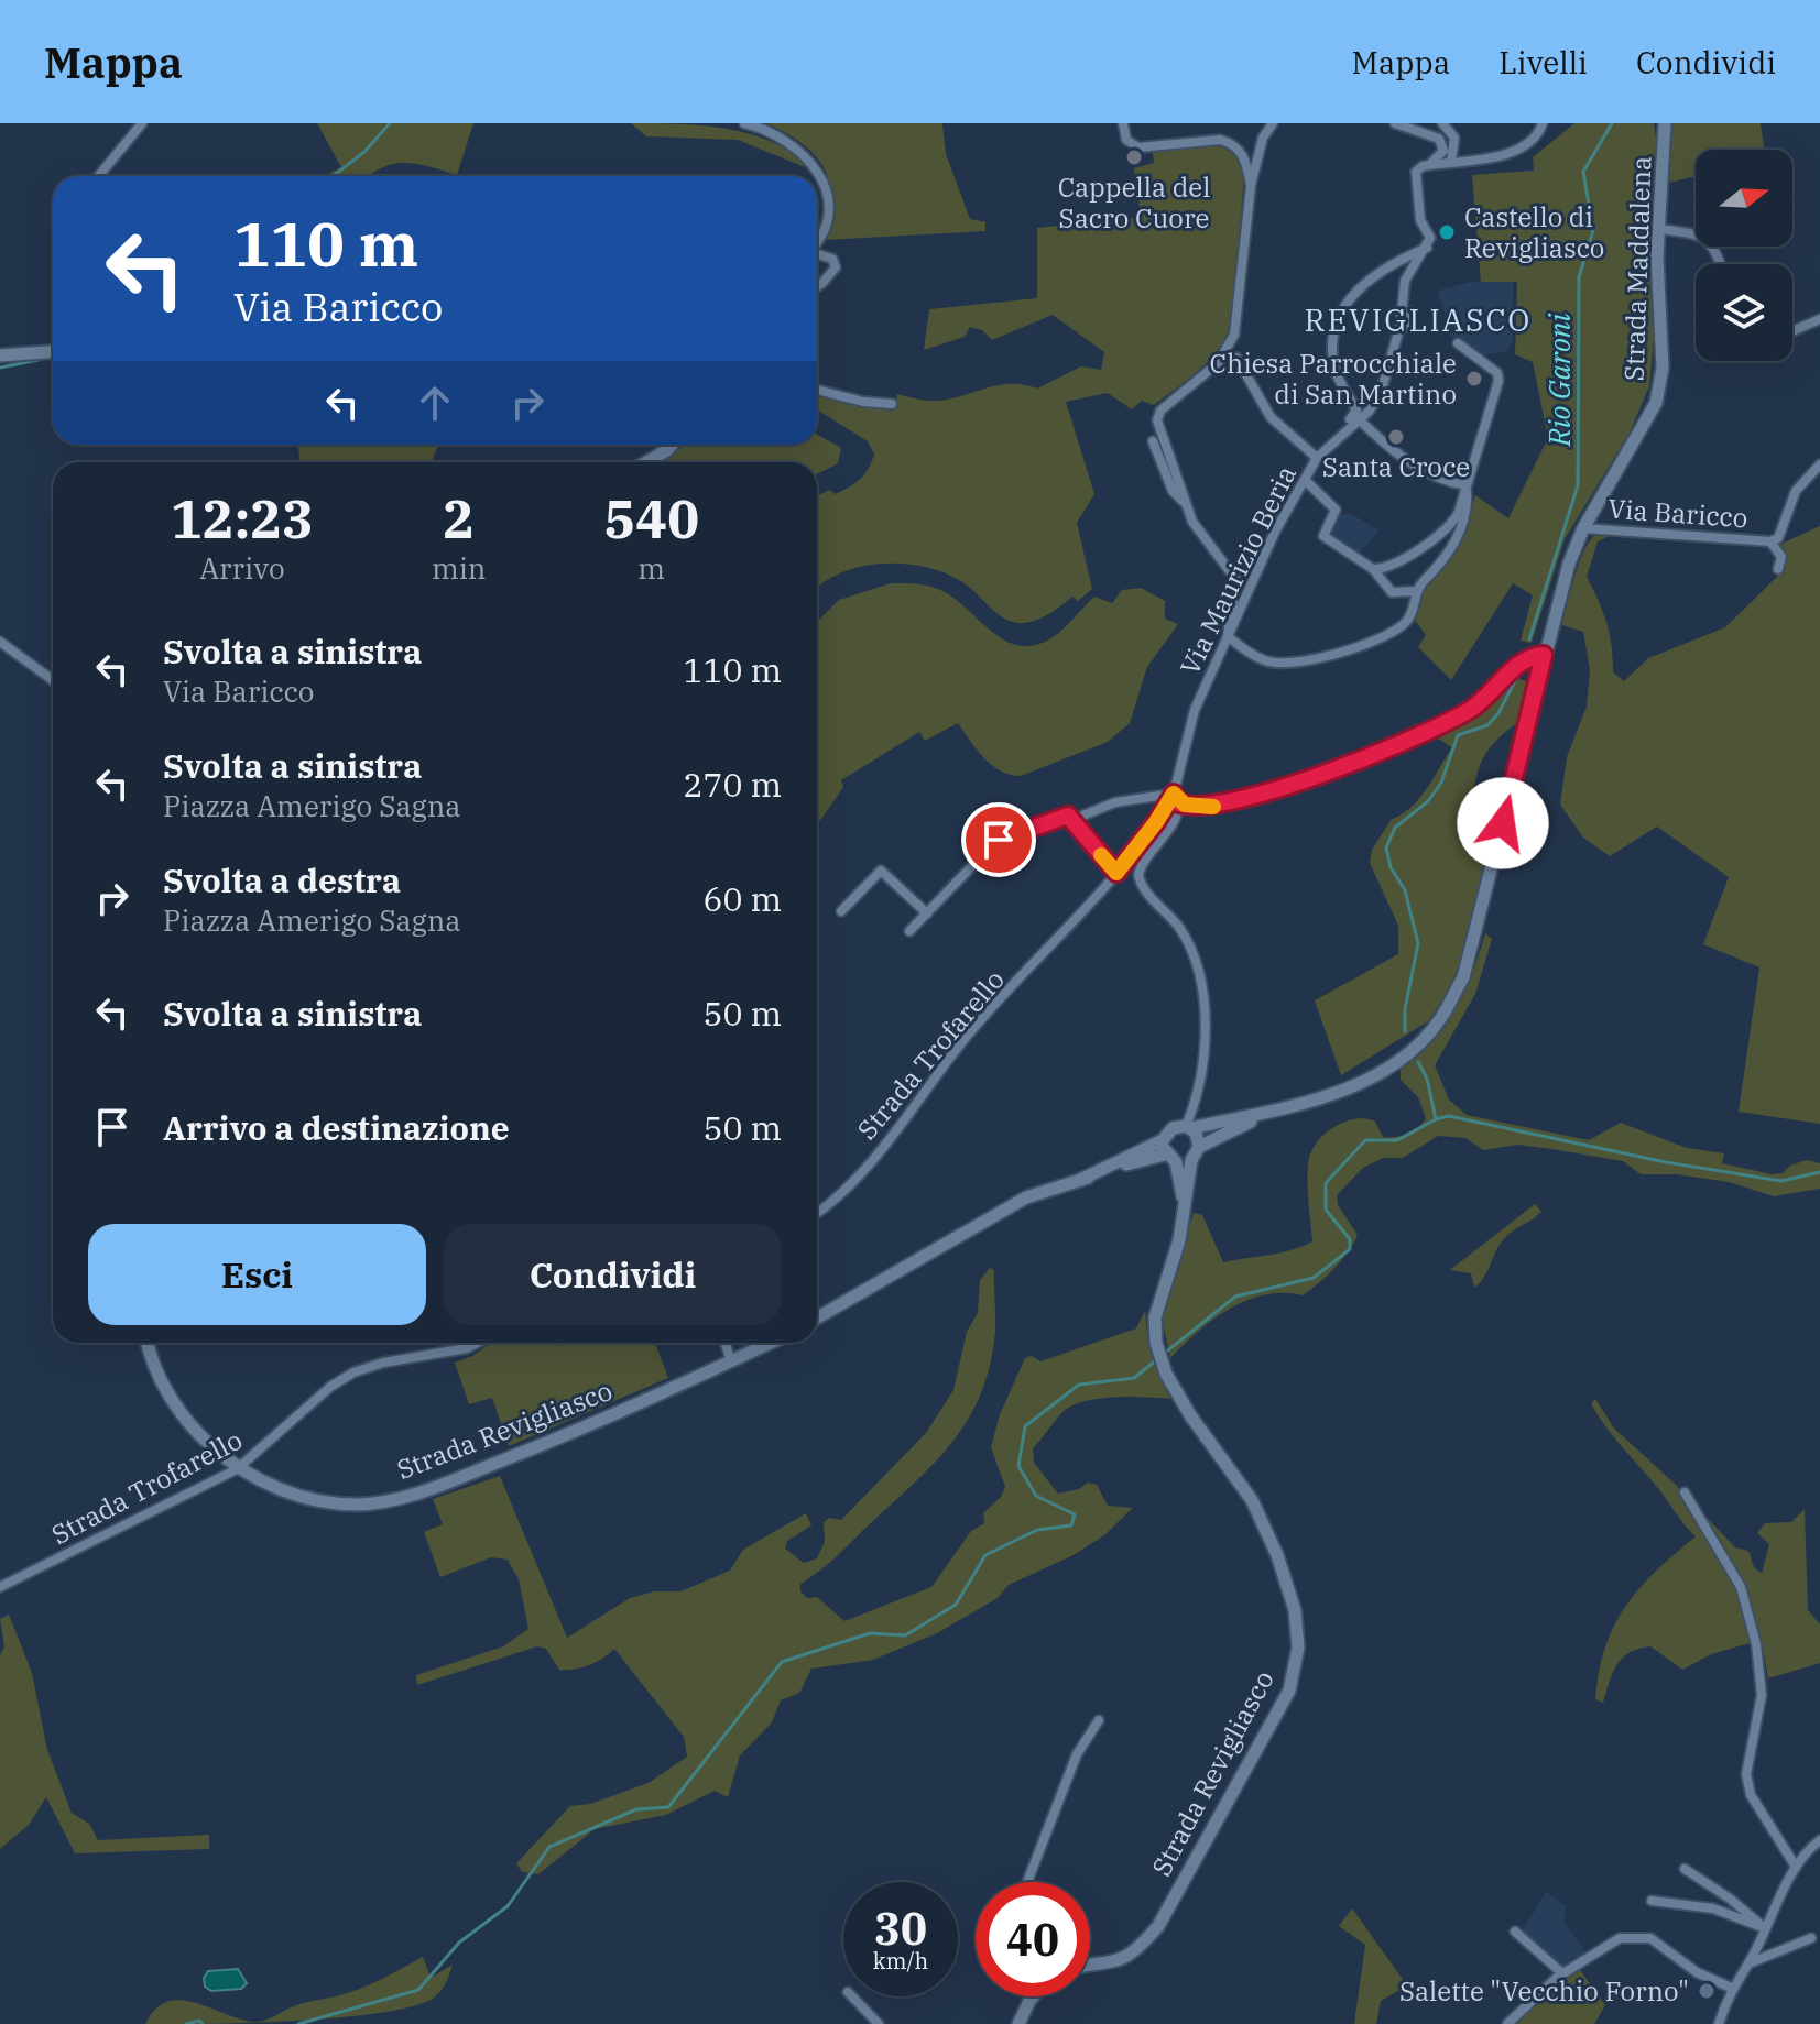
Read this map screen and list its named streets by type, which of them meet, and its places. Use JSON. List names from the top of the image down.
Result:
{
  "streets": {
    "street": [
      "Strada Maddalena",
      "Via Baricco",
      "Via Maurizio Beria",
      "Strada Trofarello",
      "Strada Revigliasco"
    ]
  },
  "crossings": [
    ["Strada Maddalena", "Via Baricco"],
    ["Strada Maddalena", "Strada Revigliasco"],
    ["Via Maurizio Beria", "Strada Trofarello"],
    ["Strada Trofarello", "Strada Revigliasco"]
  ],
  "districts": ["REVIGLIASCO"],
  "water": ["Rio Garoni"],
  "places": [
    "Cappella del Sacro Cuore",
    "Castello di Revigliasco",
    "Chiesa Parrocchiale di San Martino",
    "Santa Croce",
    "Salette \"Vecchio Forno\""
  ],
  "north": "right",
  "page": {
    "header": "Mappa",
    "nav": ["Mappa", "Livelli", "Condividi"],
    "turn": ["110 m", "Via Baricco"],
    "eta": [
      "12:23",
      "Arrivo",
      "2",
      "min",
      "540",
      "m"
    ],
    "list": [
      {
        "name": "Svolta a sinistra",
        "note": "Via Baricco",
        "value": "110 m"
      },
      {
        "name": "Svolta a sinistra",
        "note": "Piazza Amerigo Sagna",
        "value": "270 m"
      },
      {
        "name": "Svolta a destra",
        "note": "Piazza Amerigo Sagna",
        "value": "60 m"
      },
      {
        "name": "Svolta a sinistra",
        "value": "50 m"
      },
      {
        "name": "Arrivo a destinazione",
        "value": "50 m"
      }
    ],
    "buttons": ["Esci", "Condividi"],
    "speed": "30 km/h",
    "limit": "40"
  }
}
